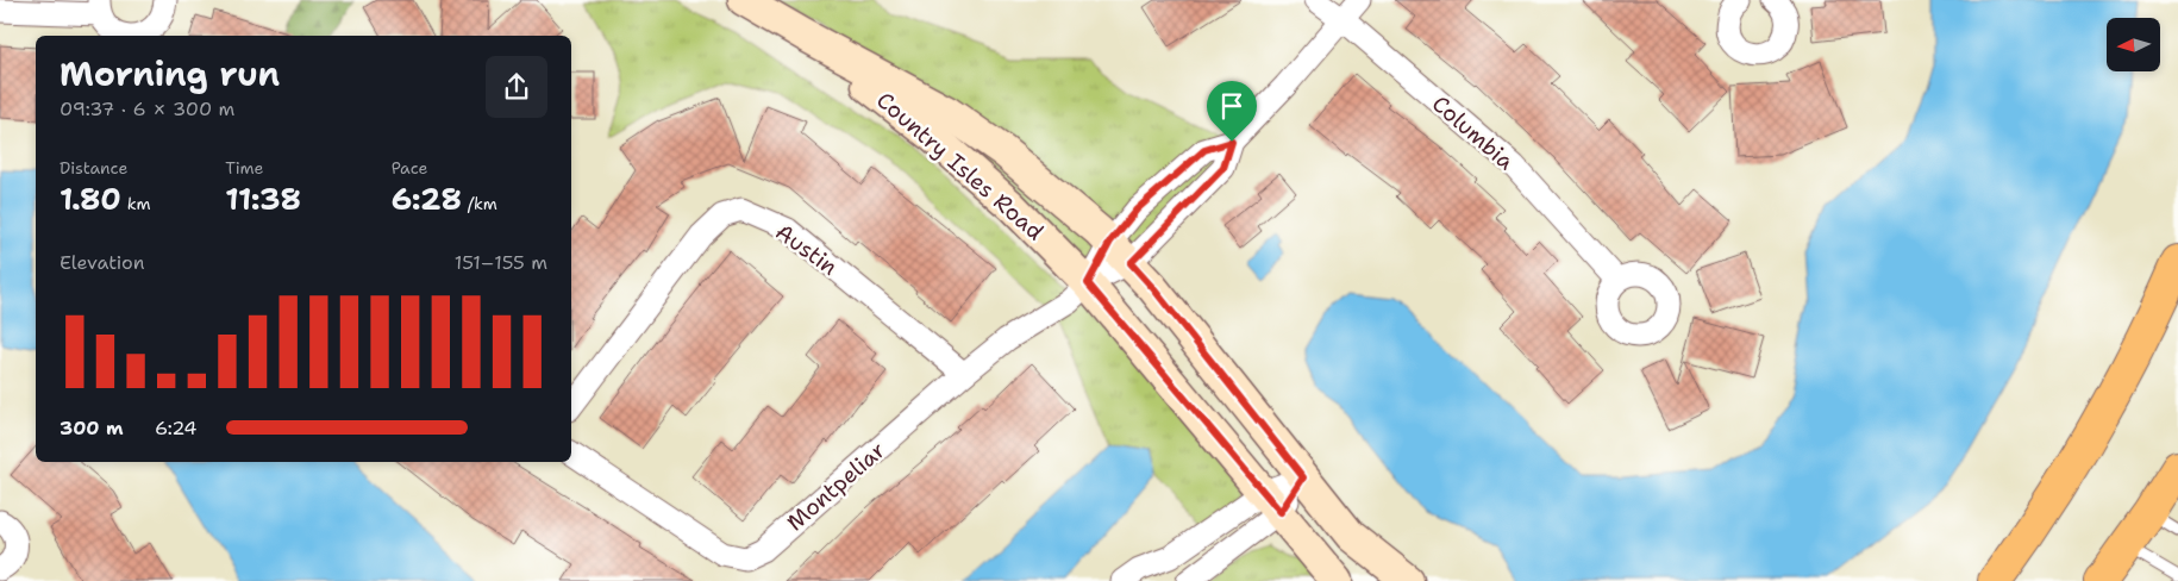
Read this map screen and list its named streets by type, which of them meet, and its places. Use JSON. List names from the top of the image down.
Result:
{
  "streets": {
    "street": [
      "Columbia",
      "Country Isles Road",
      "Austin",
      "Montpeliar"
    ]
  },
  "crossings": [
    ["Country Isles Road", "Montpeliar"],
    ["Austin", "Montpeliar"]
  ],
  "north": "left",
  "page": {
    "heading": ["Morning run", "09:37 · 6 × 300 m"],
    "stats": [
      ["Distance", "1.80 km"],
      ["Time", "11:38"],
      ["Pace", "6:28 /km"]
    ],
    "chart": ["Elevation", "151–155 m"],
    "list": [
      {
        "name": "300 m",
        "note": "6:24"
      }
    ]
  }
}
